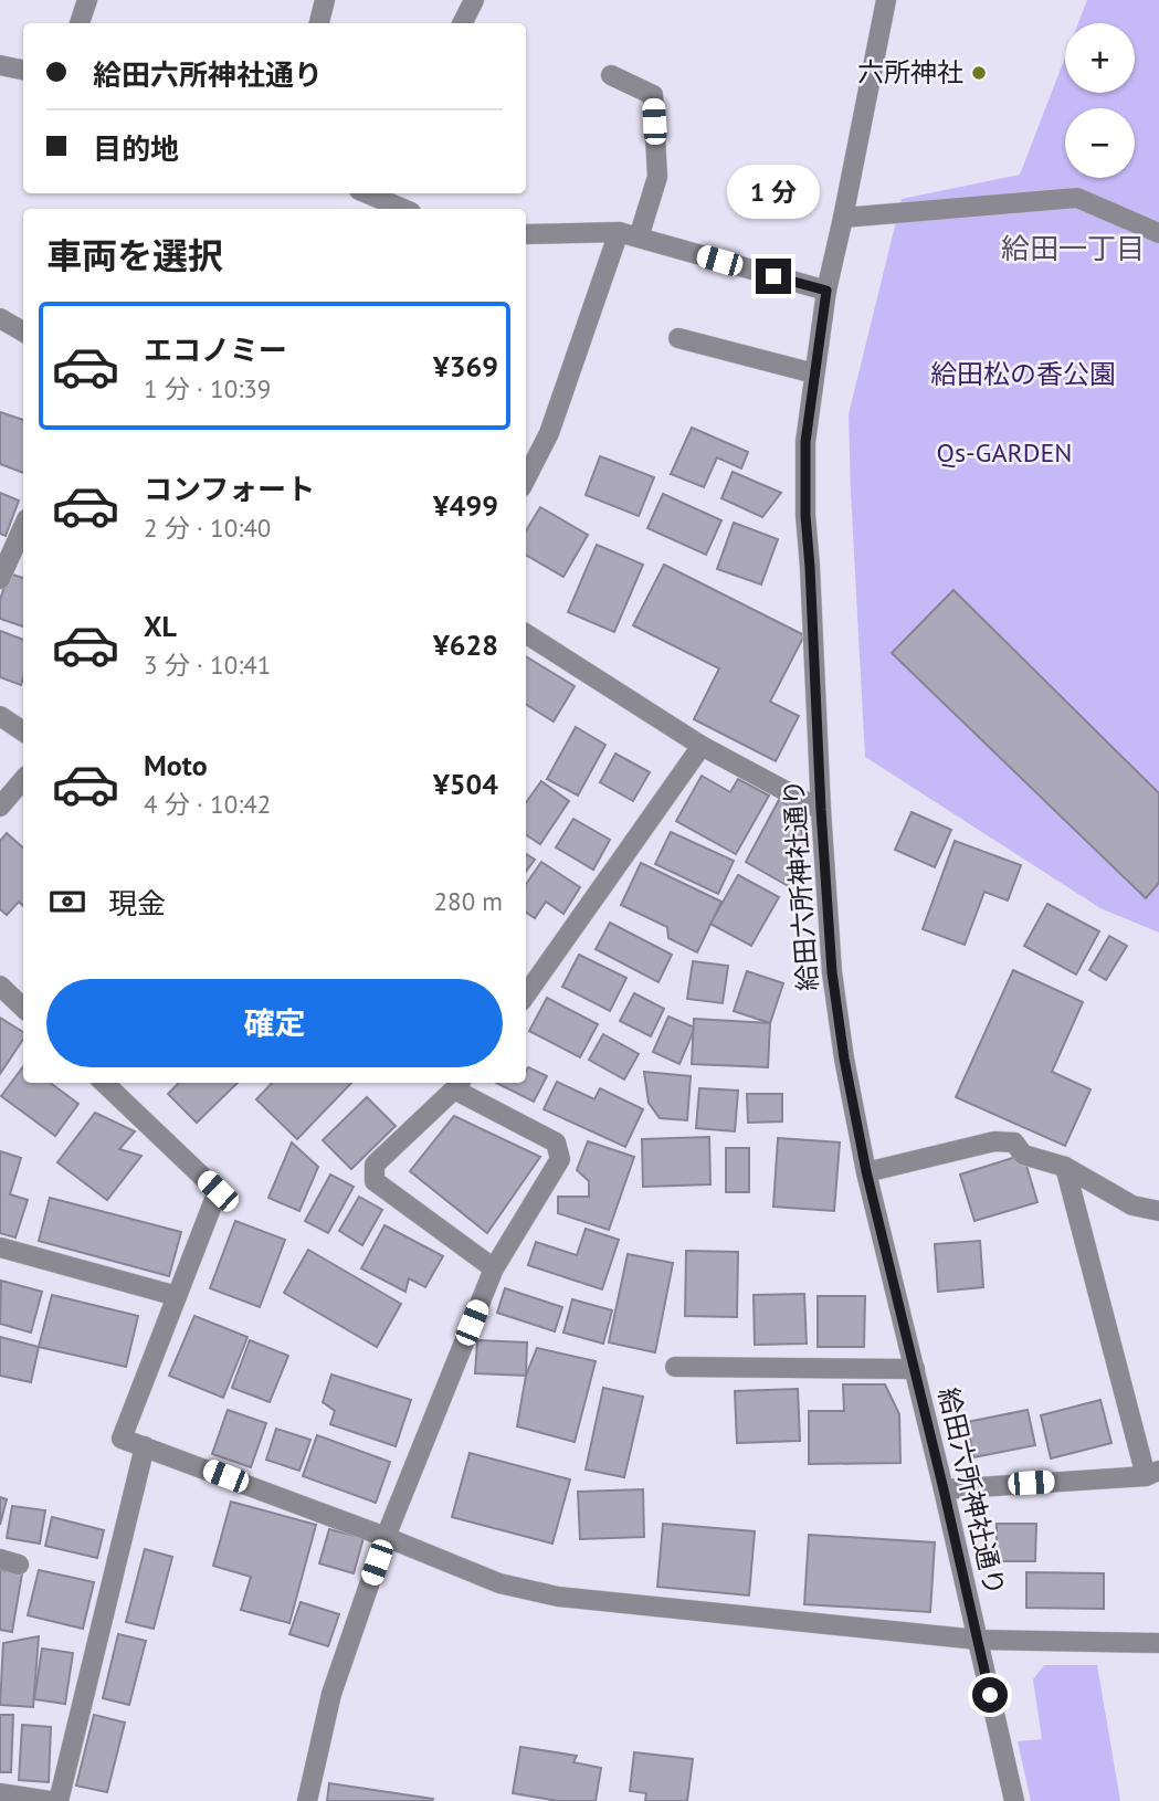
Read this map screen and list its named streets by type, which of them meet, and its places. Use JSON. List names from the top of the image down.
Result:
{
  "streets": {
    "street": ["給田六所神社通り"]
  },
  "districts": ["給田一丁目"],
  "parks": ["給田松の香公園", "Qs-GARDEN"],
  "places": ["六所神社"],
  "page": {
    "map_buttons": ["+", "−"],
    "banner": ["給田六所神社通り", "目的地"],
    "bubble": "1 分",
    "heading": "車両を選択",
    "list": [
      {
        "name": "エコノミー",
        "note": "1 分 · 10:39",
        "value": "¥369"
      },
      {
        "name": "コンフォート",
        "note": "2 分 · 10:40",
        "value": "¥499"
      },
      {
        "name": "XL",
        "note": "3 分 · 10:41",
        "value": "¥628"
      },
      {
        "name": "Moto",
        "note": "4 分 · 10:42",
        "value": "¥504"
      }
    ],
    "pay": ["現金", "280 m"],
    "buttons": "確定"
  }
}
